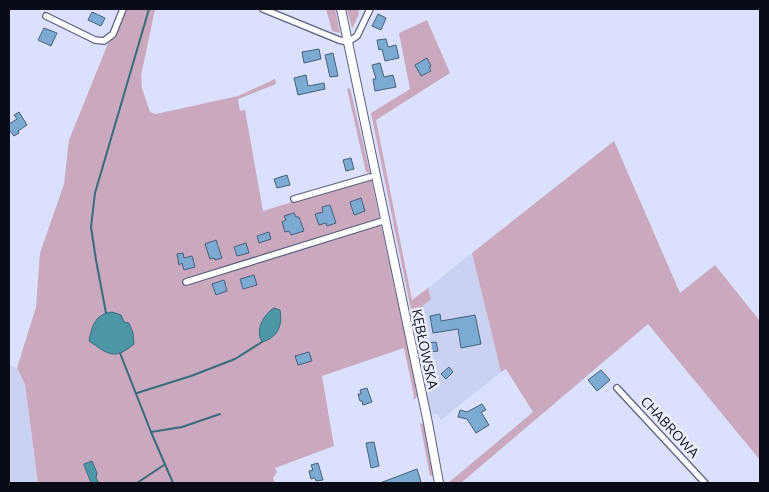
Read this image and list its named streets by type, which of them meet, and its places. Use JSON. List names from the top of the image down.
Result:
{
  "streets": {
    "street": ["KĘBŁOWSKA", "CHABROWA"]
  }
}
